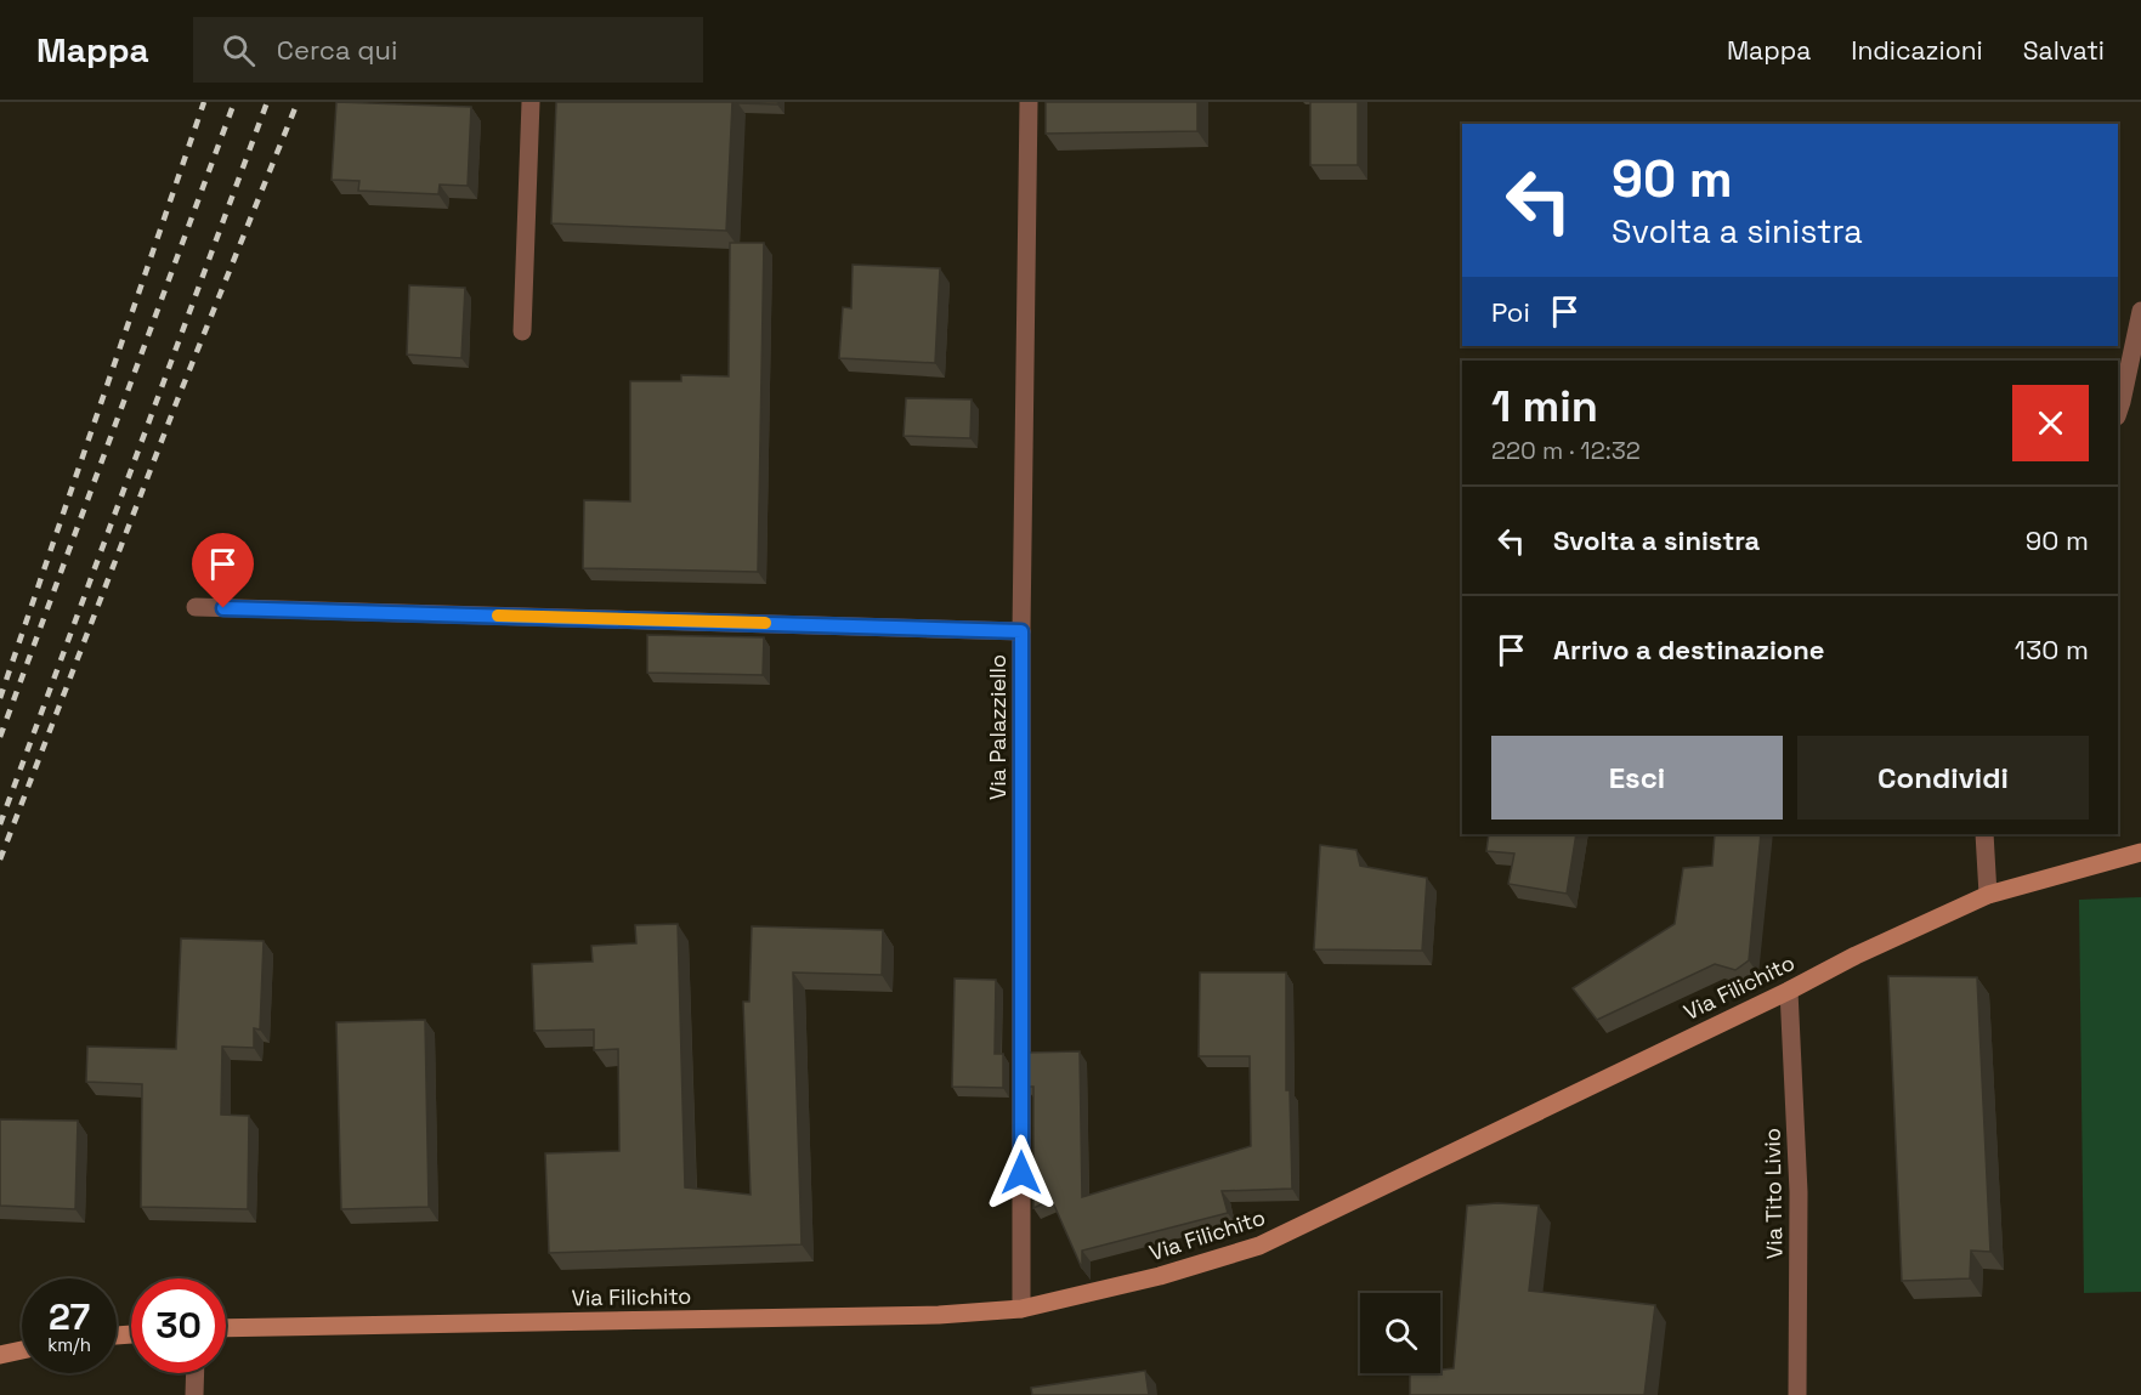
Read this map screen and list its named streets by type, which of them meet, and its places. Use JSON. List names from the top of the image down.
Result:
{
  "streets": {
    "street": ["Via Palazziello", "Via Filichito", "Via Tito Livio"]
  },
  "crossings": [
    ["Via Palazziello", "Via Filichito"],
    ["Via Filichito", "Via Tito Livio"]
  ],
  "page": {
    "header": "Mappa",
    "search": "Cerca qui",
    "nav": ["Mappa", "Indicazioni", "Salvati"],
    "turn": ["90 m", "Svolta a sinistra"],
    "then": "Poi",
    "heading": ["1 min", "220 m · 12:32"],
    "list": [
      {
        "name": "Svolta a sinistra",
        "value": "90 m"
      },
      {
        "name": "Arrivo a destinazione",
        "value": "130 m"
      }
    ],
    "buttons": ["Esci", "Condividi"],
    "speed": "27 km/h",
    "limit": "30"
  }
}
